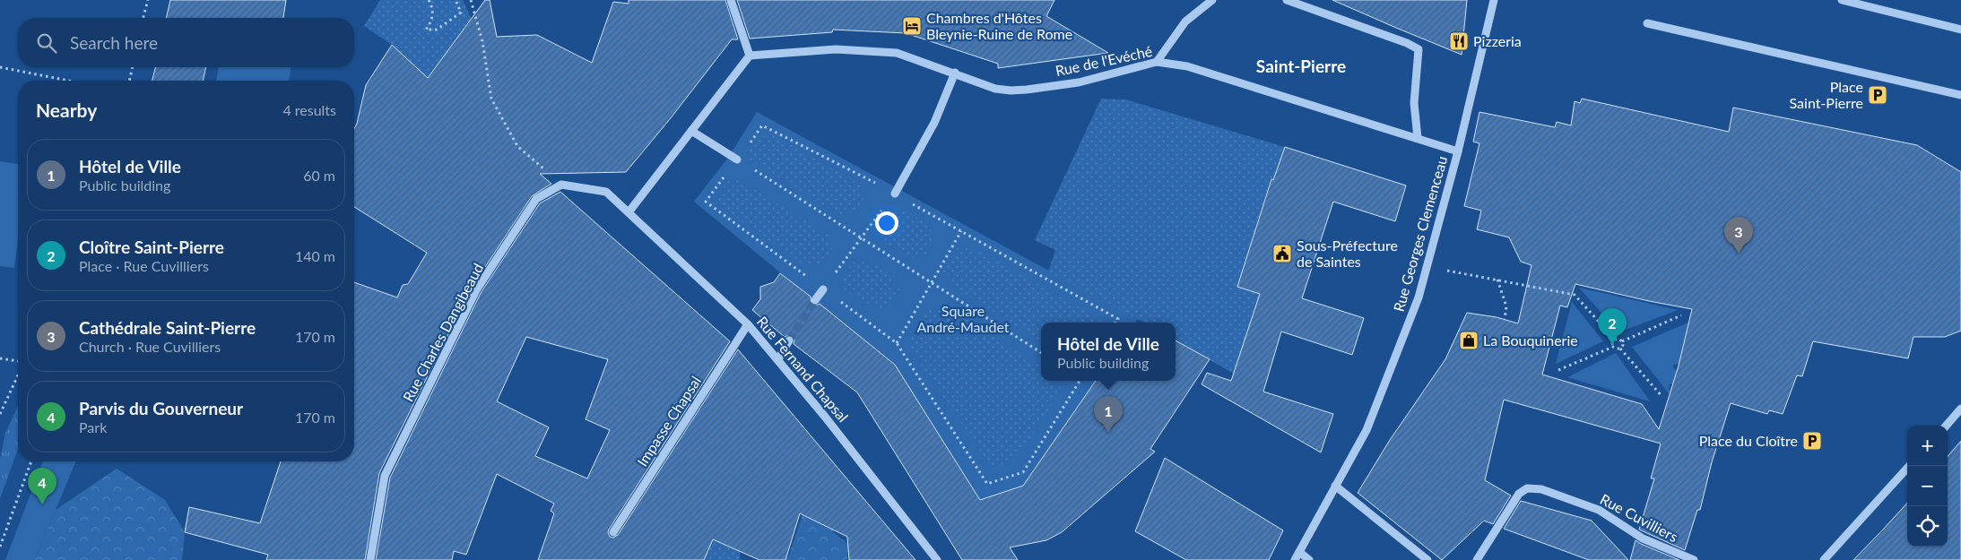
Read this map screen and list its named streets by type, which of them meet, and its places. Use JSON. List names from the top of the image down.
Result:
{
  "streets": {
    "street": [
      "Rue de l'Evéché",
      "Rue Georges Clemenceau",
      "Rue Charles Dangibeaud",
      "Rue Fernand Chapsal",
      "Impasse Chapsal",
      "Rue Cuvilliers"
    ]
  },
  "crossings": [
    ["Rue de l'Evéché", "Rue Georges Clemenceau"],
    ["Rue Fernand Chapsal", "Impasse Chapsal"]
  ],
  "districts": ["Saint-Pierre"],
  "parks": ["Square André-Maudet"],
  "places": {
    "hotel": ["Chambres d'Hôtes Bleynie-Ruine de Rome"],
    "restaurant": ["Pizzeria"],
    "parking": ["Place Saint-Pierre", "Place du Cloître"],
    "public building": ["Sous-Préfecture de Saintes"],
    "shop": ["La Bouquinerie"]
  },
  "page": {
    "search": "Search here",
    "heading": ["Nearby", "4 results"],
    "list": [
      {
        "mark": "1",
        "name": "Hôtel de Ville",
        "note": "Public building",
        "value": "60 m"
      },
      {
        "mark": "2",
        "name": "Cloître Saint-Pierre",
        "note": "Place · Rue Cuvilliers",
        "value": "140 m"
      },
      {
        "mark": "3",
        "name": "Cathédrale Saint-Pierre",
        "note": "Church · Rue Cuvilliers",
        "value": "170 m"
      },
      {
        "mark": "4",
        "name": "Parvis du Gouverneur",
        "note": "Park",
        "value": "170 m"
      }
    ],
    "pins": [
      "3",
      "2",
      "1",
      "4"
    ],
    "popup": ["Hôtel de Ville", "Public building"],
    "map_buttons": ["+", "−"]
  }
}
